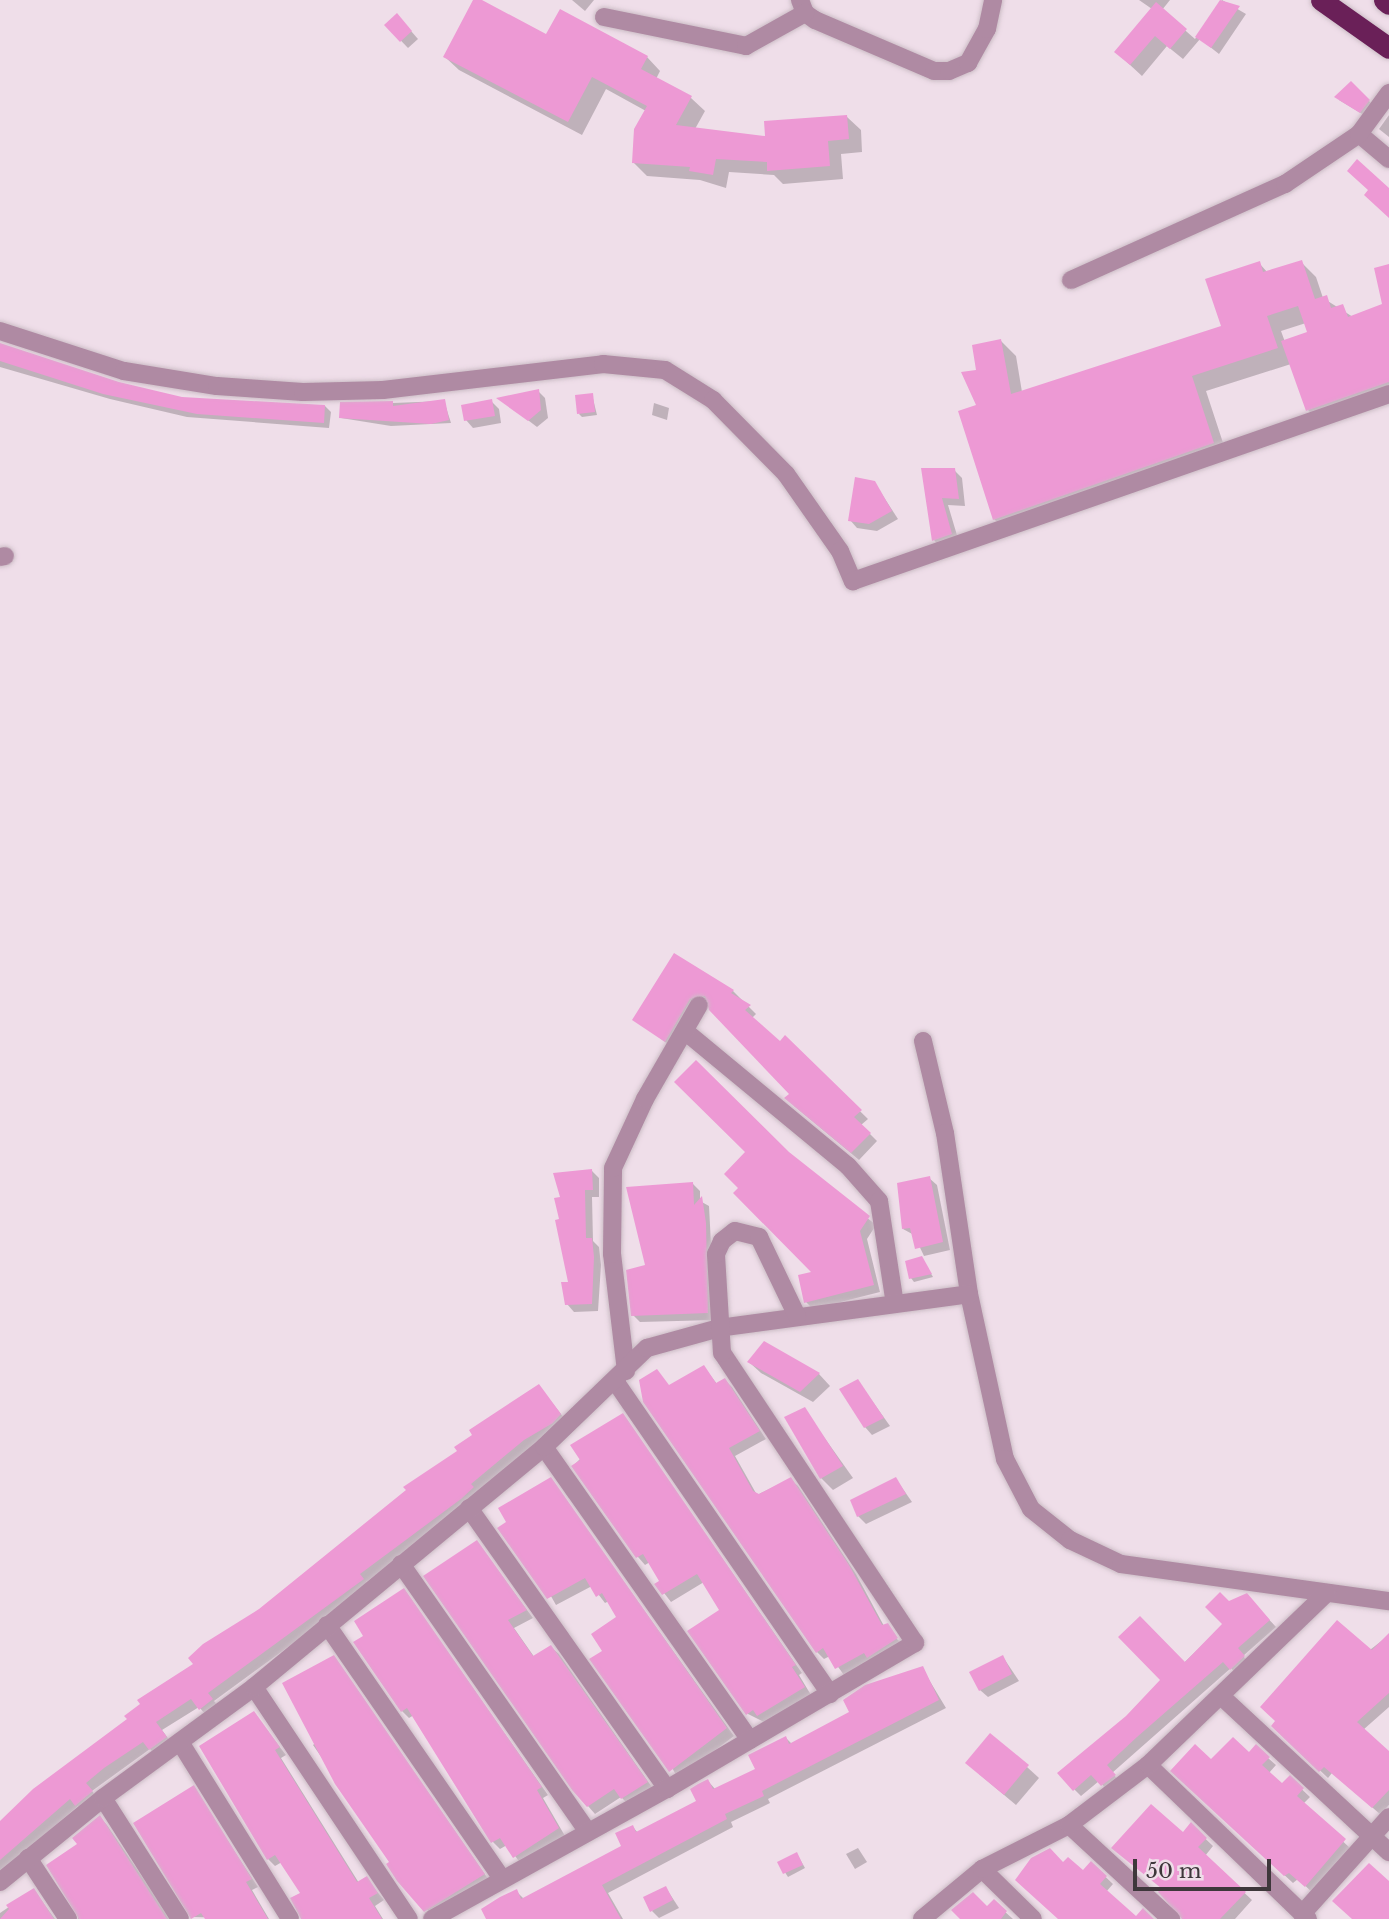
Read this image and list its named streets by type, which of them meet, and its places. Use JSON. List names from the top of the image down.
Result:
{
  "scale_bar": "50 m"
}
